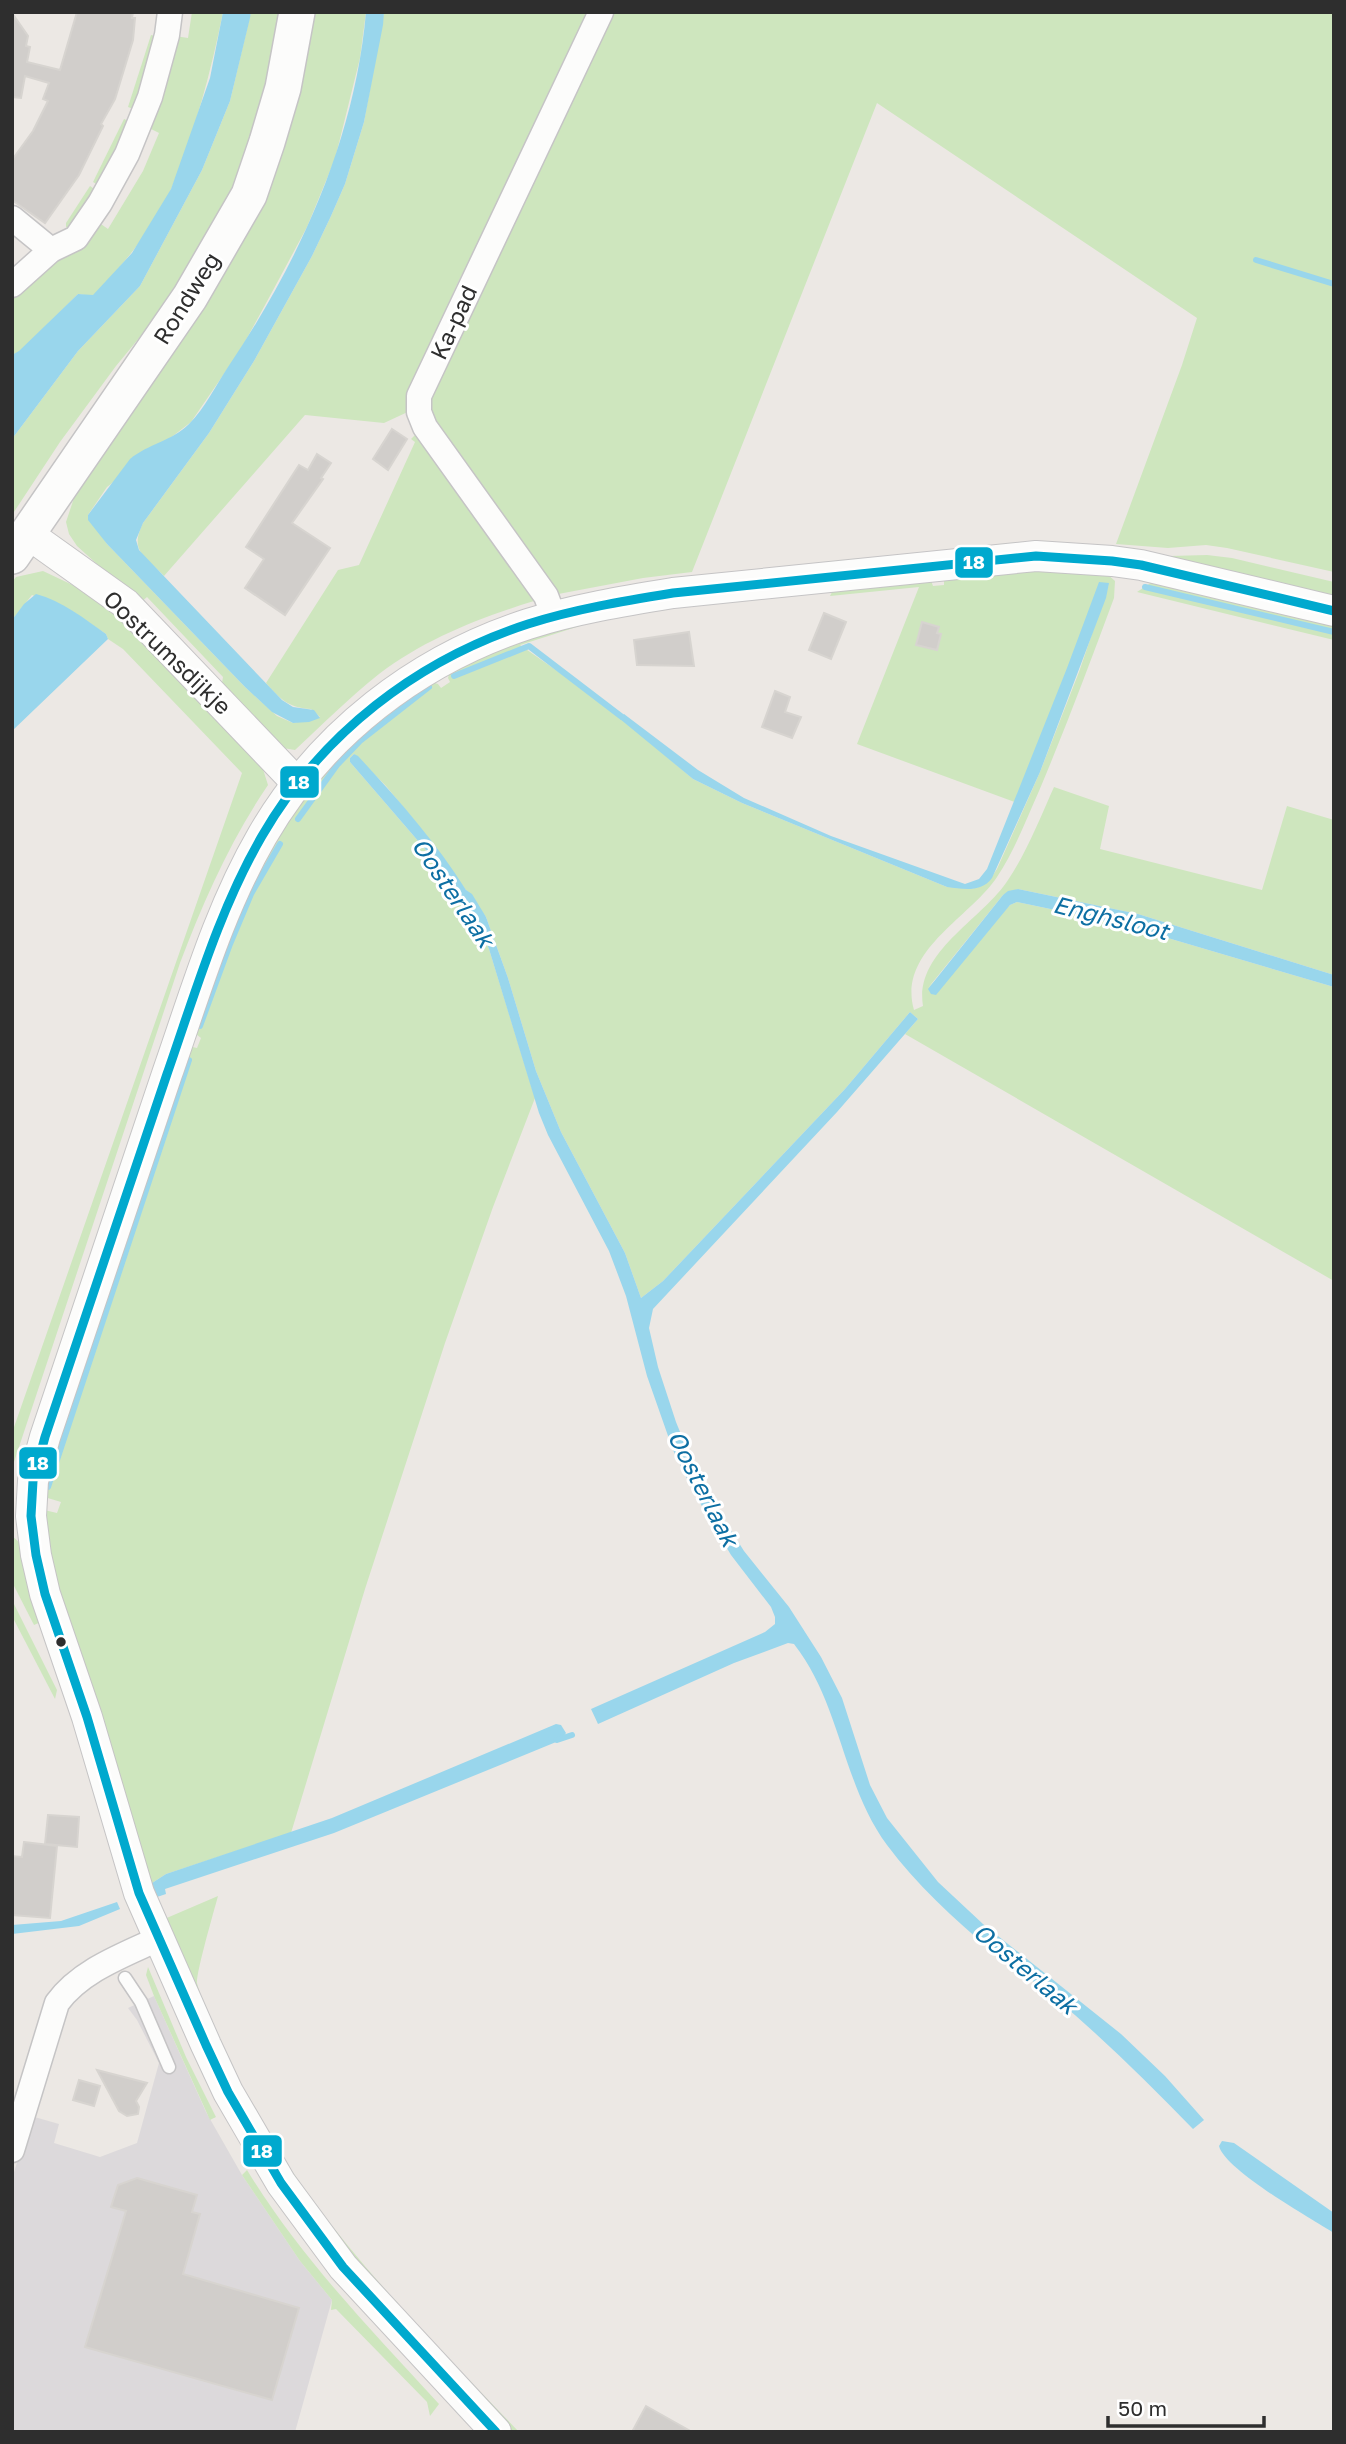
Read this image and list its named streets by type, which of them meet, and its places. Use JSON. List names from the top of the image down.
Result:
{
  "streets": {
    "main road": ["Rondweg"],
    "street": ["Ka-pad", "Oostrumsdijkje"]
  },
  "crossings": [
    ["Rondweg", "Oostrumsdijkje"]
  ],
  "water": ["Oosterlaak", "Enghsloot"],
  "lines": ["transit line 18"],
  "scale_bar": "50 m"
}
